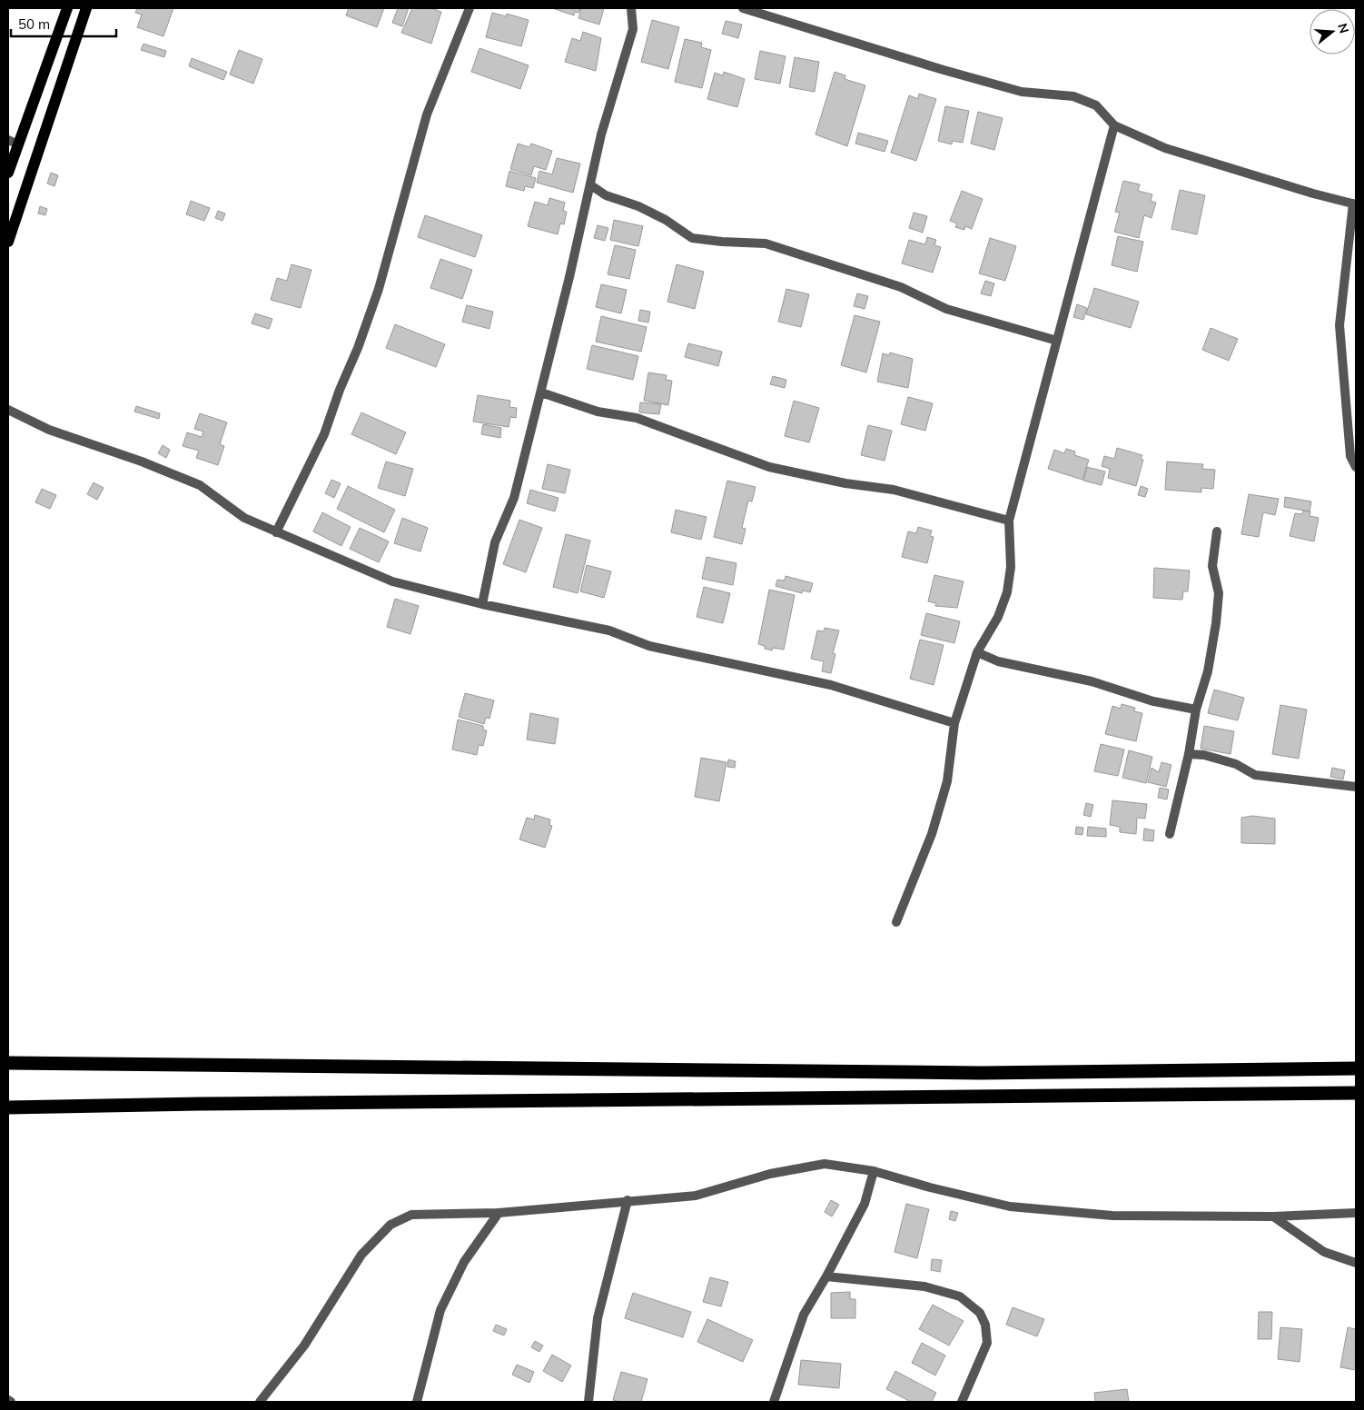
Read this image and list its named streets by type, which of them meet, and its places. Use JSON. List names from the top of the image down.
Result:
{
  "scale_bar": "50 m",
  "north": "right"
}
